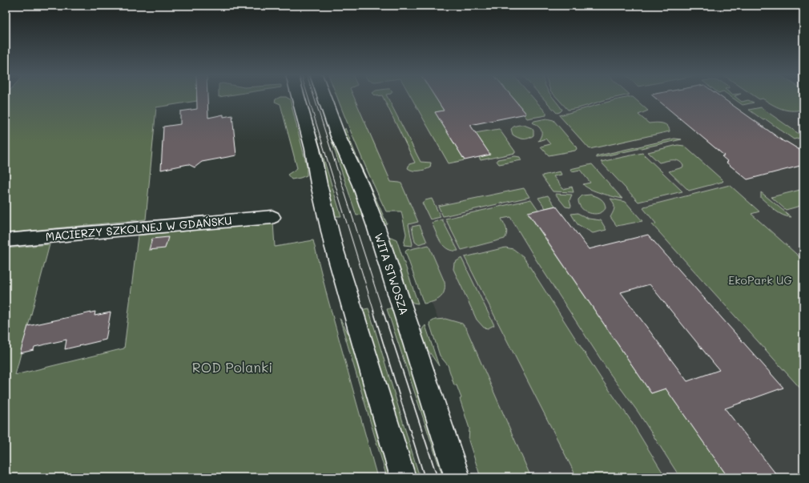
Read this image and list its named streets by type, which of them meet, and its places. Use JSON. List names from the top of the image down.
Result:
{
  "streets": {
    "street": ["MACIERZY SZKOLNEJ W GDAŃSKU", "WITA STWOSZA"]
  },
  "parks": ["EkoPark UG", "ROD Polanki"]
}
